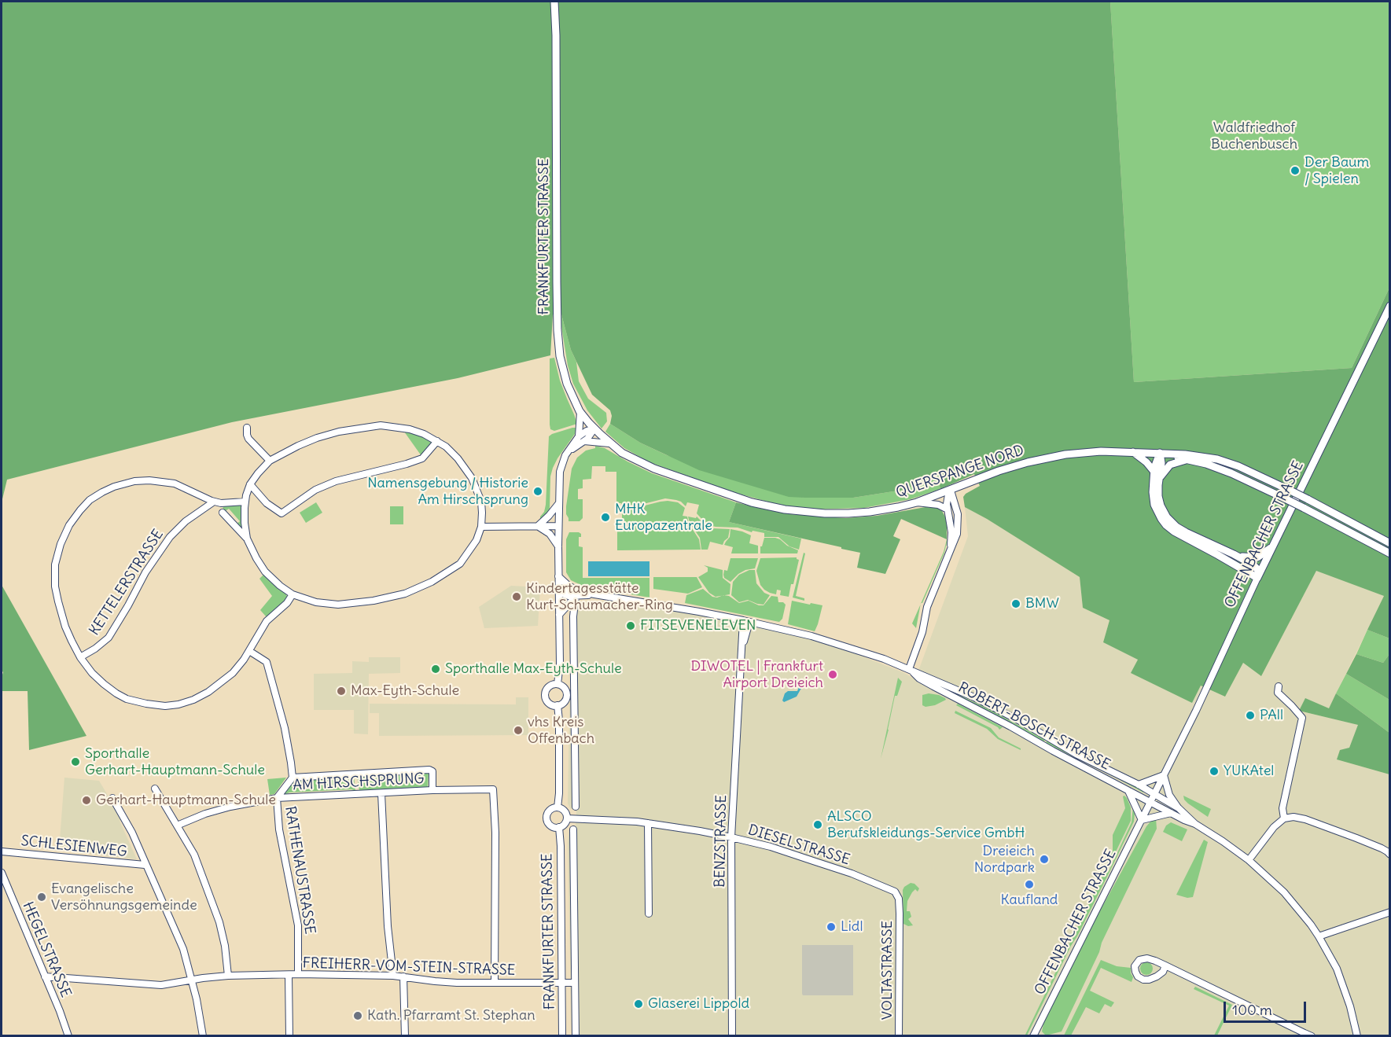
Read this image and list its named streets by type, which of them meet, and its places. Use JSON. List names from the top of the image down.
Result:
{
  "streets": {
    "main road": ["FRANKFURTER STRASSE", "QUERSPANGE NORD", "OFFENBACHER STRASSE"],
    "street": [
      "KETTELERSTRASSE",
      "ROBERT-BOSCH-STRASSE",
      "AM HIRSCHSPRUNG",
      "BENZSTRASSE",
      "DIESELSTRASSE",
      "SCHLESIENWEG",
      "RATHENAUSTRASSE",
      "HEGELSTRASSE",
      "FREIHERR-VOM-STEIN-STRASSE",
      "VOLTASTRASSE"
    ]
  },
  "crossings": [
    ["FRANKFURTER STRASSE", "QUERSPANGE NORD"],
    ["FRANKFURTER STRASSE", "DIESELSTRASSE"],
    ["FRANKFURTER STRASSE", "FREIHERR-VOM-STEIN-STRASSE"],
    ["OFFENBACHER STRASSE", "ROBERT-BOSCH-STRASSE"],
    ["ROBERT-BOSCH-STRASSE", "BENZSTRASSE"],
    ["AM HIRSCHSPRUNG", "RATHENAUSTRASSE"],
    ["AM HIRSCHSPRUNG", "FREIHERR-VOM-STEIN-STRASSE"],
    ["BENZSTRASSE", "DIESELSTRASSE"],
    ["DIESELSTRASSE", "VOLTASTRASSE"],
    ["RATHENAUSTRASSE", "FREIHERR-VOM-STEIN-STRASSE"],
    ["HEGELSTRASSE", "FREIHERR-VOM-STEIN-STRASSE"]
  ],
  "parks": ["Waldfriedhof Buchenbusch"],
  "places": [
    "Der Baum / Spielen",
    "Namensgebung / Historie Am Hirschsprung",
    "MHK Europazentrale",
    "Kindertagesstätte Kurt-Schumacher-Ring",
    "BMW",
    "FITSEVENELEVEN",
    "Sporthalle Max-Eyth-Schule",
    "DIWOTEL | Frankfurt Airport Dreieich",
    "Max-Eyth-Schule",
    "PAll",
    "vhs Kreis Offenbach",
    "Sporthalle Gerhart-Hauptmann-Schule",
    "YUKAtel",
    "Gerhart-Hauptmann-Schule",
    "ALSCO Berufskleidungs-Service GmbH",
    "Dreieich Nordpark",
    "Kaufland",
    "Evangelische Versöhnungsgemeinde",
    "Lidl",
    "Glaserei Lippold",
    "Kath. Pfarramt St. Stephan"
  ],
  "scale_bar": "100 m"
}
